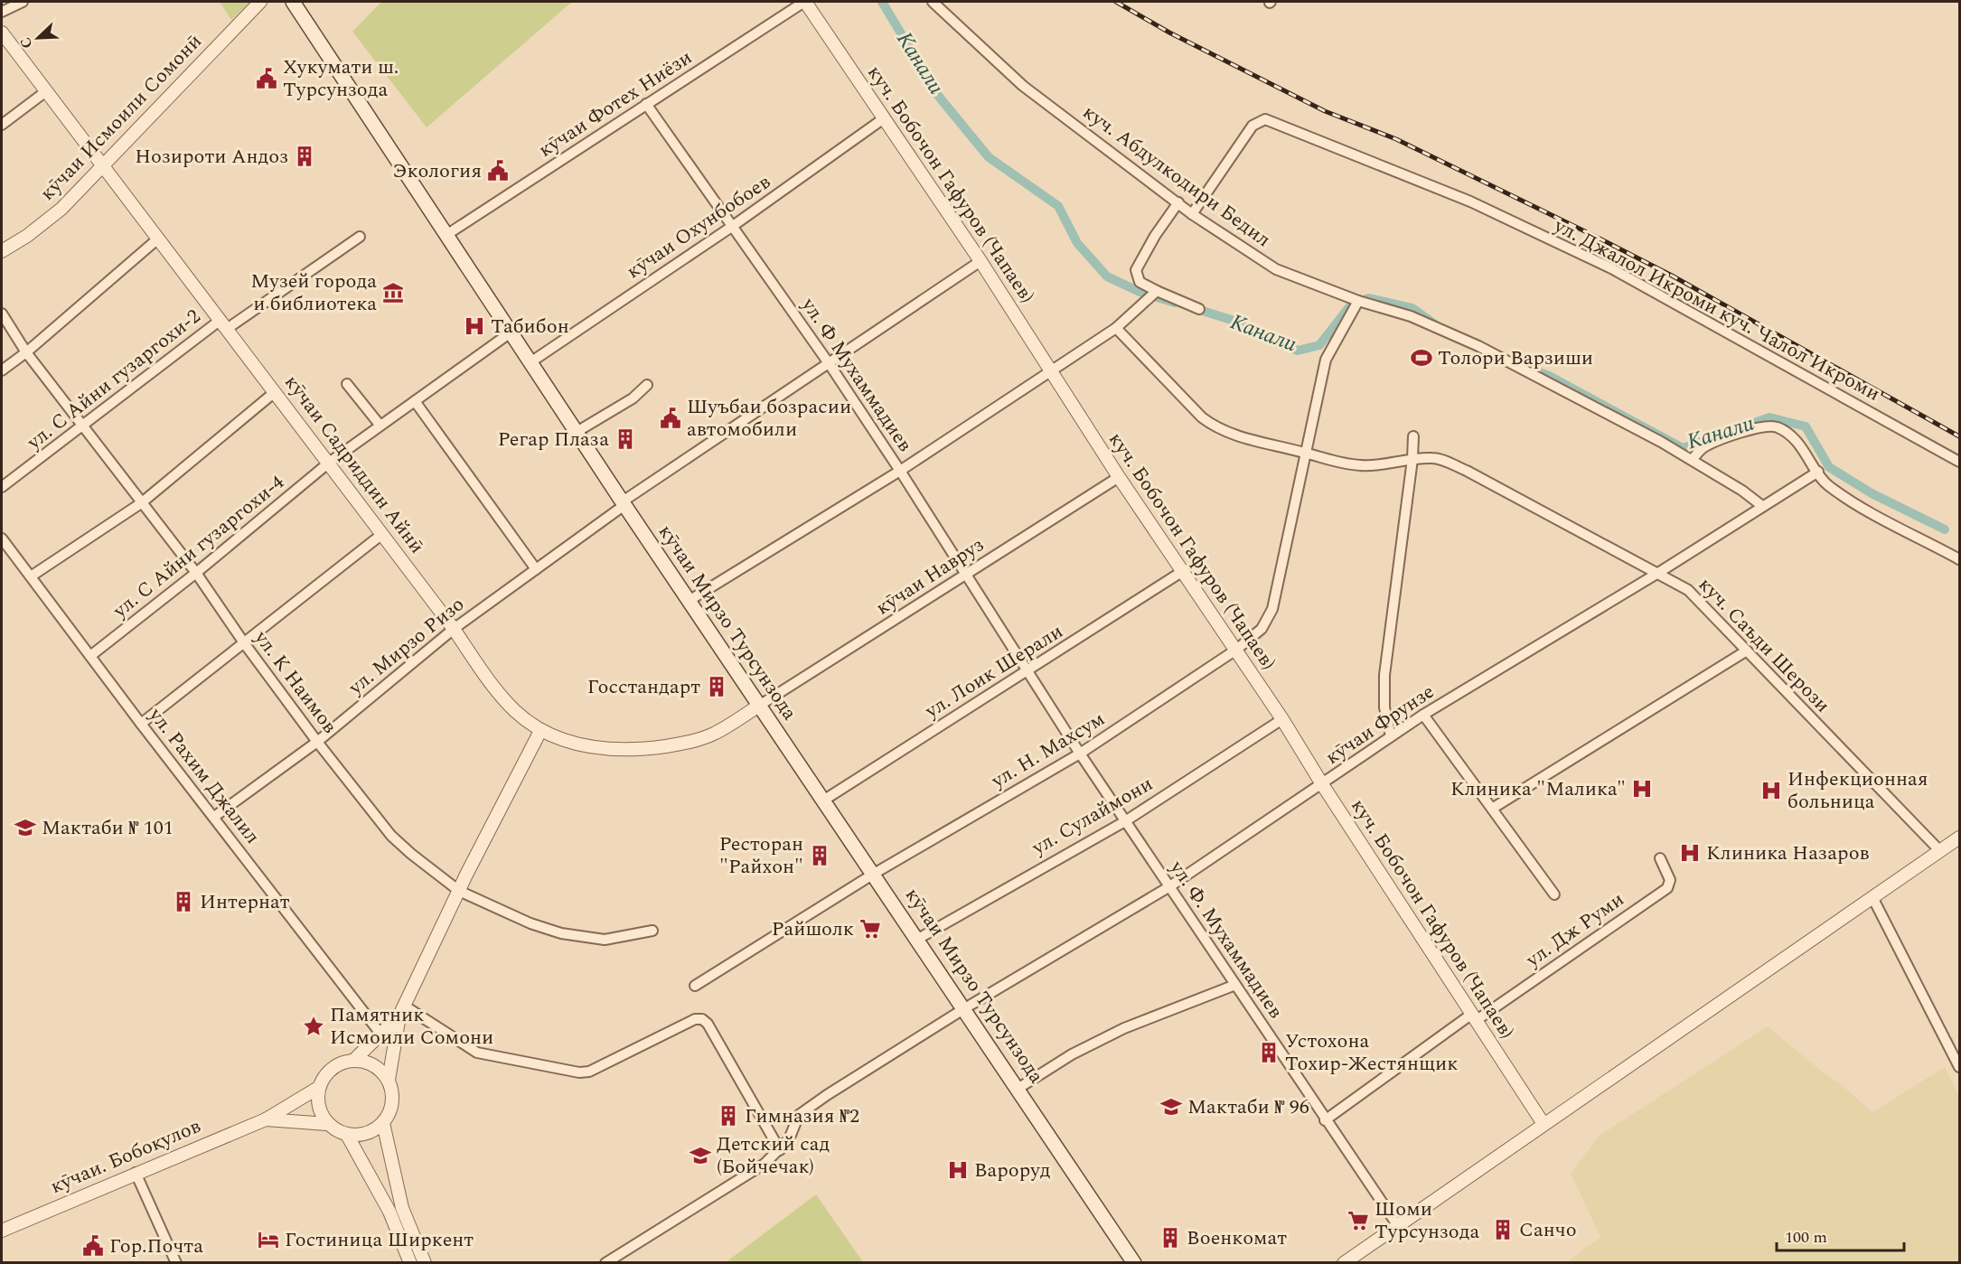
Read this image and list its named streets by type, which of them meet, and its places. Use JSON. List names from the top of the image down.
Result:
{
  "streets": {
    "main road": ["кӯчаи Мирзо Турсунзода"],
    "street": [
      "кӯчаи Фотех Ниёзи",
      "кӯчаи Исмоили Сомонӣ",
      "куч. Абдулкодири Бедил",
      "куч. Бобочон Гафуров (Чапаев)",
      "кӯчаи Охунбобоев",
      "ул. Джалол Икроми куч. Чалол Икроми",
      "ул. Ф Мухаммадиев",
      "ул. С Айни гузаргохи-2",
      "кӯчаи Садриддин Айнӣ",
      "ул. С Айни гузаргохи-4",
      "кӯчаи Навруз",
      "куч. Саъди Шерози",
      "ул. Мирзо Ризо",
      "ул. Лоик Шерали",
      "ул. К Наимов",
      "кӯчаи Фрунзе",
      "ул. Н. Махсум",
      "ул. Рахим Джалил",
      "ул. Сулаймони",
      "ул. Дж Руми",
      "ул. Ф. Мухаммадиев",
      "кӯчаи. Бобоқулов"
    ]
  },
  "crossings": [
    ["кӯчаи Фотех Ниёзи", "куч. Бобочон Гафуров (Чапаев)"],
    ["кӯчаи Фотех Ниёзи", "ул. Ф Мухаммадиев"],
    ["кӯчаи Фотех Ниёзи", "кӯчаи Мирзо Турсунзода"],
    ["кӯчаи Исмоили Сомонӣ", "кӯчаи Садриддин Айнӣ"],
    ["куч. Абдулкодири Бедил", "ул. Джалол Икроми куч. Чалол Икроми"],
    ["куч. Абдулкодири Бедил", "кӯчаи Фрунзе"],
    ["куч. Абдулкодири Бедил", "ул. Н. Махсум"],
    ["куч. Бобочон Гафуров (Чапаев)", "кӯчаи Охунбобоев"],
    ["куч. Бобочон Гафуров (Чапаев)", "кӯчаи Навруз"],
    ["куч. Бобочон Гафуров (Чапаев)", "ул. Мирзо Ризо"],
    ["куч. Бобочон Гафуров (Чапаев)", "ул. Лоик Шерали"],
    ["куч. Бобочон Гафуров (Чапаев)", "кӯчаи Фрунзе"],
    ["куч. Бобочон Гафуров (Чапаев)", "ул. Н. Махсум"],
    ["куч. Бобочон Гафуров (Чапаев)", "ул. Сулаймони"],
    ["куч. Бобочон Гафуров (Чапаев)", "ул. Дж Руми"],
    ["кӯчаи Охунбобоев", "ул. Ф Мухаммадиев"],
    ["кӯчаи Охунбобоев", "кӯчаи Мирзо Турсунзода"],
    ["ул. Ф Мухаммадиев", "кӯчаи Навруз"],
    ["ул. Ф Мухаммадиев", "ул. Мирзо Ризо"],
    ["ул. Ф Мухаммадиев", "ул. Лоик Шерали"],
    ["ул. Ф Мухаммадиев", "ул. Ф. Мухаммадиев"],
    ["ул. С Айни гузаргохи-2", "кӯчаи Садриддин Айнӣ"],
    ["ул. С Айни гузаргохи-2", "ул. К Наимов"],
    ["кӯчаи Садриддин Айнӣ", "ул. С Айни гузаргохи-4"],
    ["кӯчаи Садриддин Айнӣ", "кӯчаи Навруз"],
    ["кӯчаи Садриддин Айнӣ", "кӯчаи Мирзо Турсунзода"],
    ["кӯчаи Садриддин Айнӣ", "ул. Мирзо Ризо"],
    ["ул. С Айни гузаргохи-4", "кӯчаи Мирзо Турсунзода"],
    ["ул. С Айни гузаргохи-4", "ул. К Наимов"],
    ["ул. С Айни гузаргохи-4", "ул. Рахим Джалил"],
    ["кӯчаи Навруз", "кӯчаи Мирзо Турсунзода"],
    ["кӯчаи Мирзо Турсунзода", "ул. Мирзо Ризо"],
    ["кӯчаи Мирзо Турсунзода", "ул. Лоик Шерали"],
    ["кӯчаи Мирзо Турсунзода", "кӯчаи Фрунзе"],
    ["кӯчаи Мирзо Турсунзода", "ул. Н. Махсум"],
    ["кӯчаи Мирзо Турсунзода", "ул. Сулаймони"],
    ["куч. Саъди Шерози", "кӯчаи Фрунзе"],
    ["куч. Саъди Шерози", "ул. Н. Махсум"],
    ["ул. Мирзо Ризо", "ул. К Наимов"],
    ["ул. Мирзо Ризо", "ул. Рахим Джалил"],
    ["ул. Лоик Шерали", "ул. Ф. Мухаммадиев"],
    ["кӯчаи Фрунзе", "ул. Дж Руми"],
    ["кӯчаи Фрунзе", "ул. Ф. Мухаммадиев"],
    ["ул. Н. Махсум", "ул. Ф. Мухаммадиев"],
    ["ул. Сулаймони", "ул. Ф. Мухаммадиев"],
    ["ул. Дж Руми", "ул. Ф. Мухаммадиев"]
  ],
  "water": ["Канали"],
  "places": {
    "public building": [
      "Хукумати ш. Турсунзода",
      "Экология",
      "Шуъбаи бозрасии автомобили",
      "Гор.Почта"
    ],
    "building": [
      "Нозироти Андоз",
      "Регар Плаза",
      "Госстандарт",
      "Ресторан \"Райхон\"",
      "Интернат",
      "Устохона Тохир-Жестянщик",
      "Гимназия №2",
      "Санчо",
      "Военкомат"
    ],
    "museum": ["Музей города и библиотека"],
    "hospital": [
      "Табибон",
      "Клиника \"Малика\"",
      "Инфекционная больница",
      "Клиника Назаров",
      "Вароруд"
    ],
    "sports": ["Толори Варзиши"],
    "school or university": ["Мактаби № 101", "Мактаби № 96", "Детский сад (Бойчечак)"],
    "supermarket": ["Райшолк", "Шоми Турсунзода"],
    "place": ["Памятник Исмоили Сомони"],
    "hotel": ["Гостиница Ширкент"]
  },
  "scale_bar": "100 m",
  "north": "bottom left"
}
